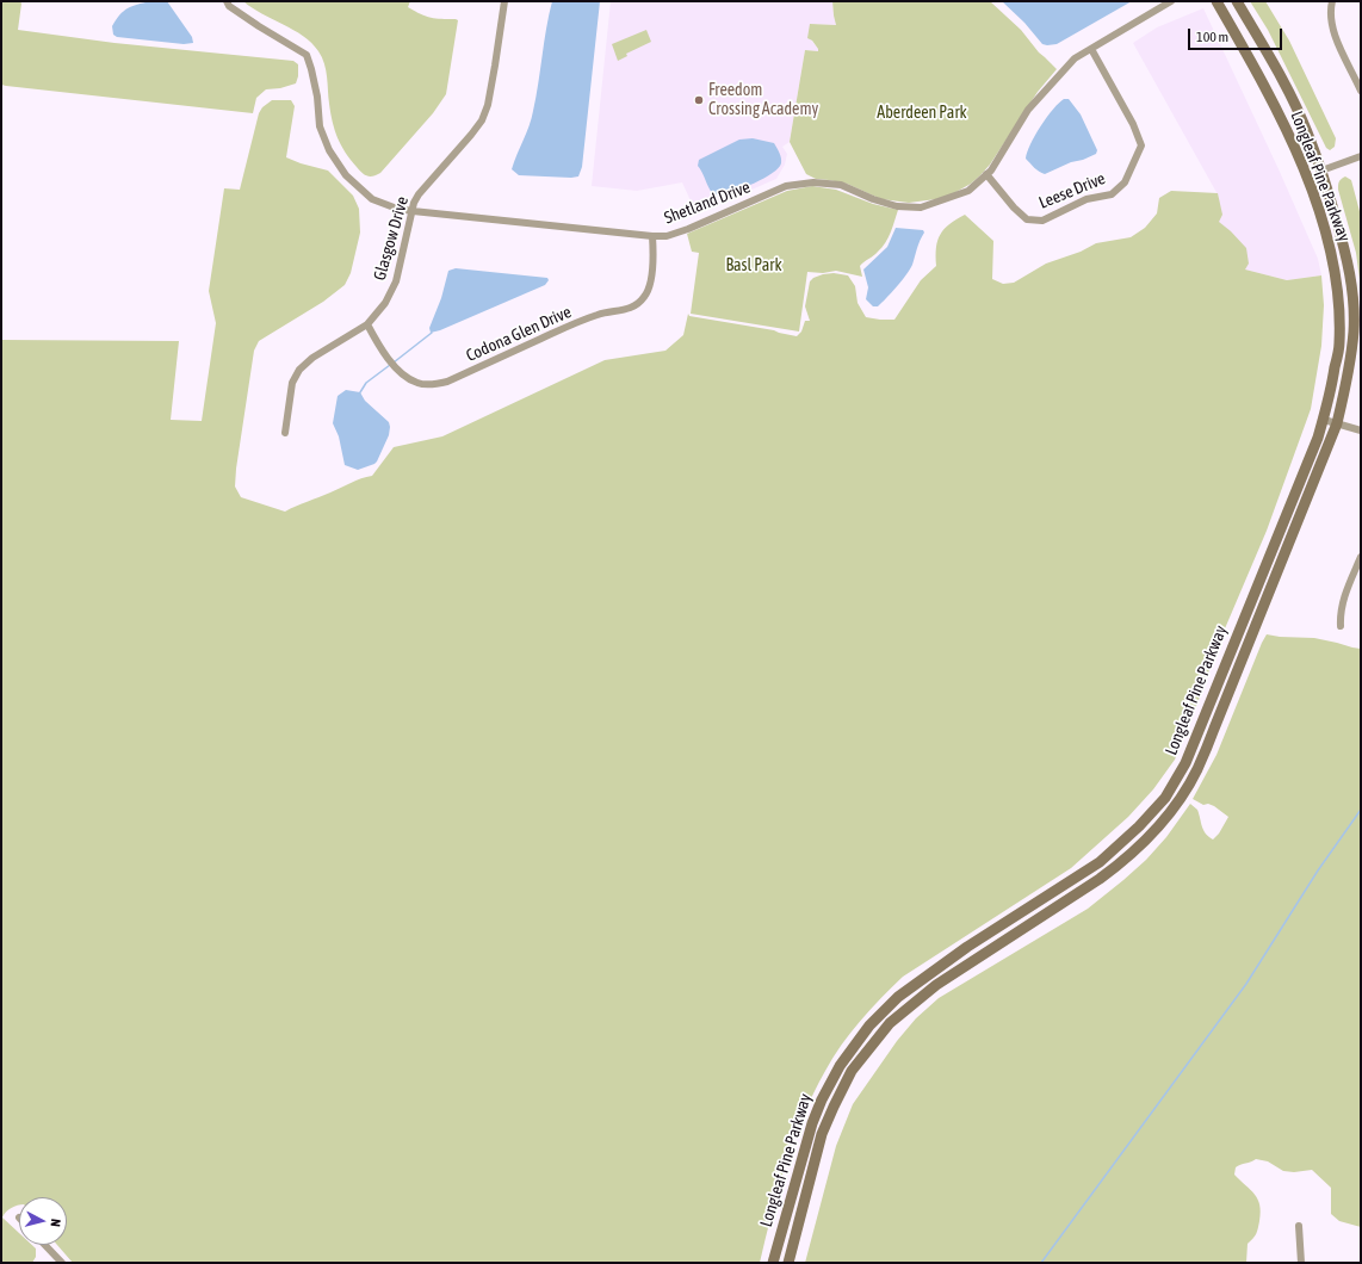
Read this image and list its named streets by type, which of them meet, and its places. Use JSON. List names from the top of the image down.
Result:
{
  "streets": {
    "main road": ["Longleaf Pine Parkway"],
    "street": [
      "Leese Drive",
      "Shetland Drive",
      "Glasgow Drive",
      "Codona Glen Drive"
    ]
  },
  "crossings": [
    ["Leese Drive", "Shetland Drive"],
    ["Shetland Drive", "Glasgow Drive"],
    ["Shetland Drive", "Codona Glen Drive"],
    ["Glasgow Drive", "Codona Glen Drive"]
  ],
  "parks": ["Aberdeen Park", "Basl Park"],
  "places": ["Freedom Crossing Academy"],
  "scale_bar": "100 m",
  "north": "right"
}
